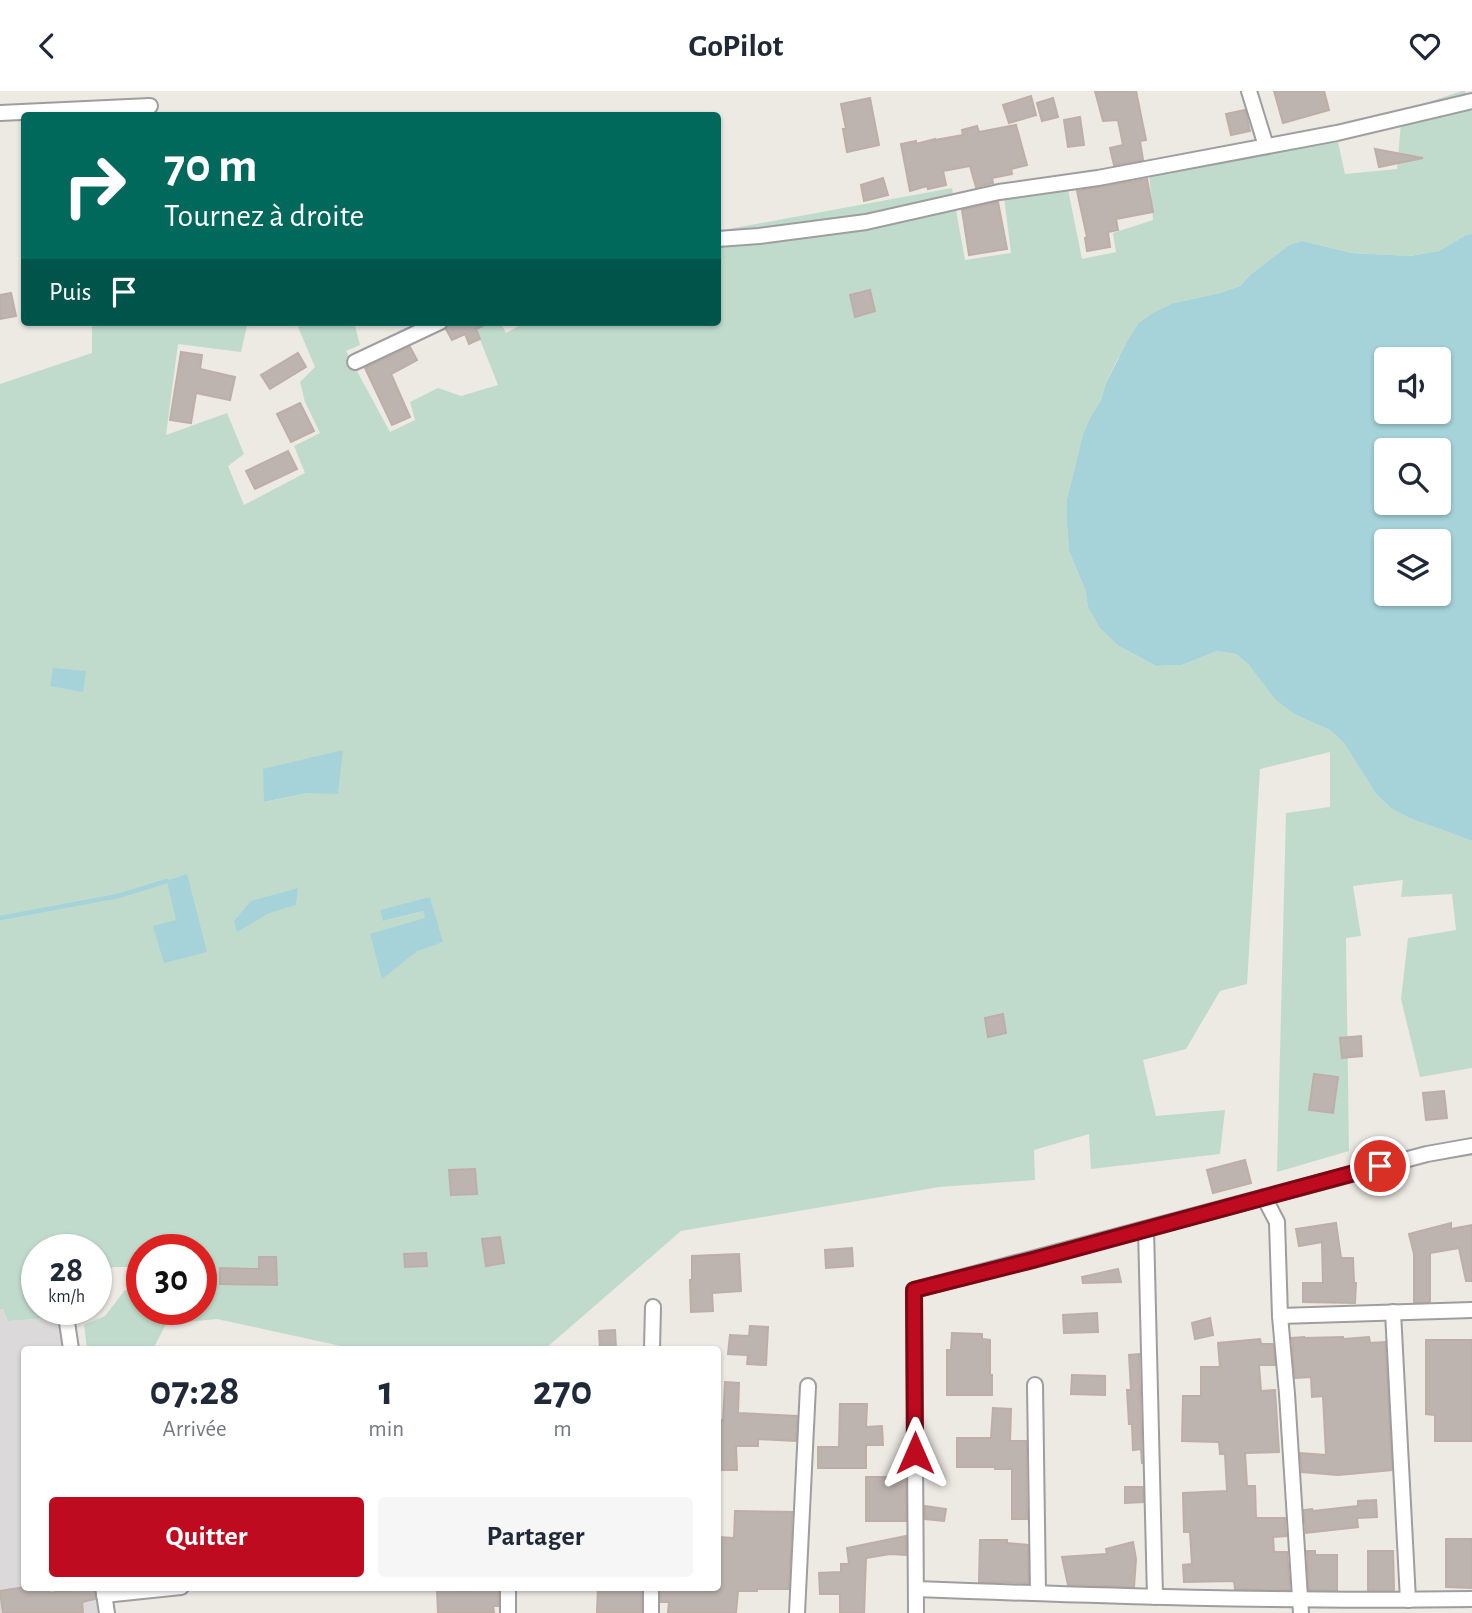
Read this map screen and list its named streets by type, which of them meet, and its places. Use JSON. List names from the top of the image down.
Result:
{
  "page": {
    "header": "GoPilot",
    "turn": ["70 m", "Tournez à droite"],
    "then": "Puis",
    "speed": "28 km/h",
    "limit": "30",
    "eta": [
      "07:28",
      "Arrivée",
      "1",
      "min",
      "270",
      "m"
    ],
    "buttons": ["Quitter", "Partager"]
  }
}
